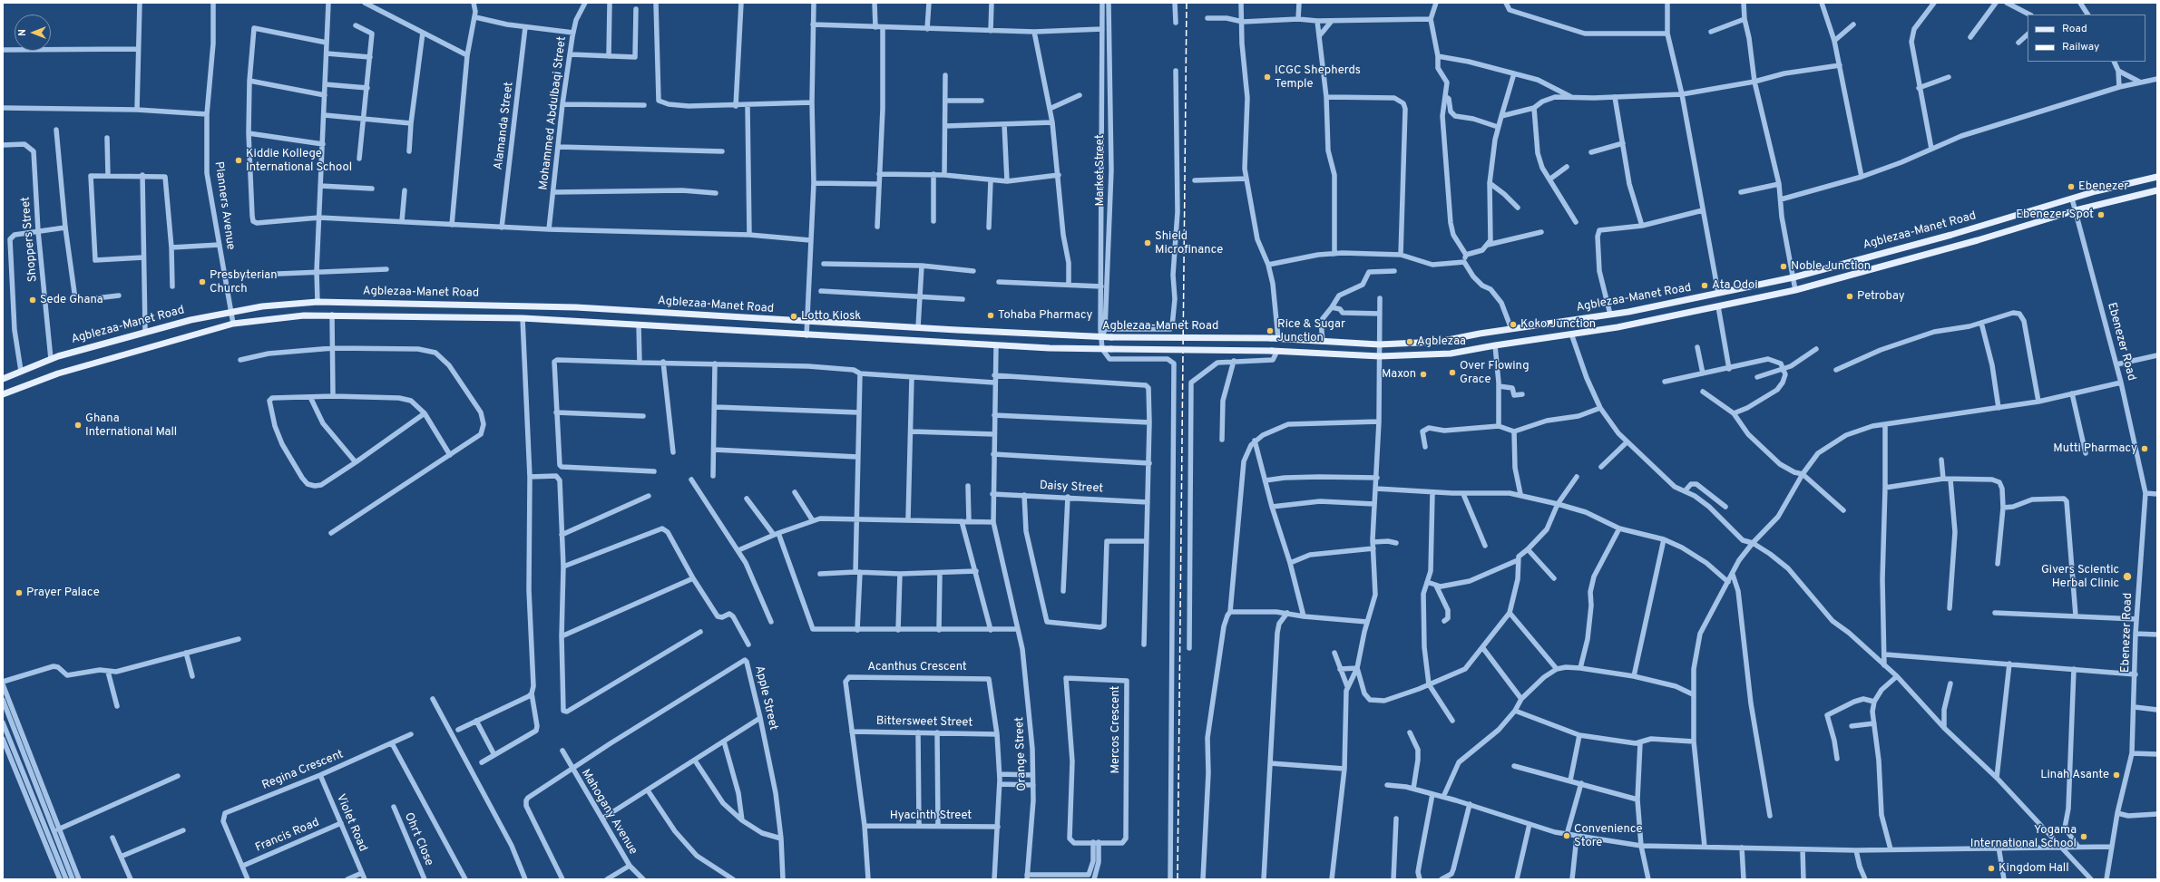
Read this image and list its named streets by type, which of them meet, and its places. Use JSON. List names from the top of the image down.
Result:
{
  "streets": {
    "main road": ["Agblezaa-Manet Road"],
    "street": [
      "Mohammed Abdulbaqi Street",
      "Alamanda Street",
      "Market Street",
      "Planners Avenue",
      "Shoppers Street",
      "Ebenezer Road",
      "Daisy Street",
      "Acanthus Crescent",
      "Apple Street",
      "Bittersweet Street",
      "Mercos Crescent",
      "Orange Street",
      "Regina Crescent",
      "Mahogany Avenue",
      "Hyacinth Street",
      "Violet Road",
      "Francis Road",
      "Ohrt Close"
    ]
  },
  "crossings": [
    ["Market Street", "Agblezaa-Manet Road"],
    ["Planners Avenue", "Agblezaa-Manet Road"],
    ["Agblezaa-Manet Road", "Shoppers Street"],
    ["Agblezaa-Manet Road", "Ebenezer Road"],
    ["Agblezaa-Manet Road", "Orange Street"],
    ["Daisy Street", "Orange Street"],
    ["Acanthus Crescent", "Bittersweet Street"],
    ["Acanthus Crescent", "Hyacinth Street"],
    ["Apple Street", "Mahogany Avenue"],
    ["Regina Crescent", "Violet Road"],
    ["Regina Crescent", "Francis Road"],
    ["Violet Road", "Francis Road"]
  ],
  "places": [
    "ICGC Shepherds Temple",
    "Kiddie Kollege International School",
    "Ebenezer",
    "Ebenezer Spot",
    "Shield Microfinance",
    "Noble Junction",
    "Presbyterian Church",
    "Ata Odoi",
    "Petrobay",
    "Sede Ghana",
    "Tohaba Pharmacy",
    "Lotto Kiosk",
    "Koko Junction",
    "Rice & Sugar Junction",
    "Agblezaa",
    "Over Flowing Grace",
    "Maxon",
    "Ghana International Mall",
    "Mutti Pharmacy",
    "Givers Scientic Herbal Clinic",
    "Prayer Palace",
    "Linah Asante",
    "Convenience Store",
    "Yogama International School",
    "Kingdom Hall"
  ],
  "legend": ["Road", "Railway"],
  "north": "left"
}
